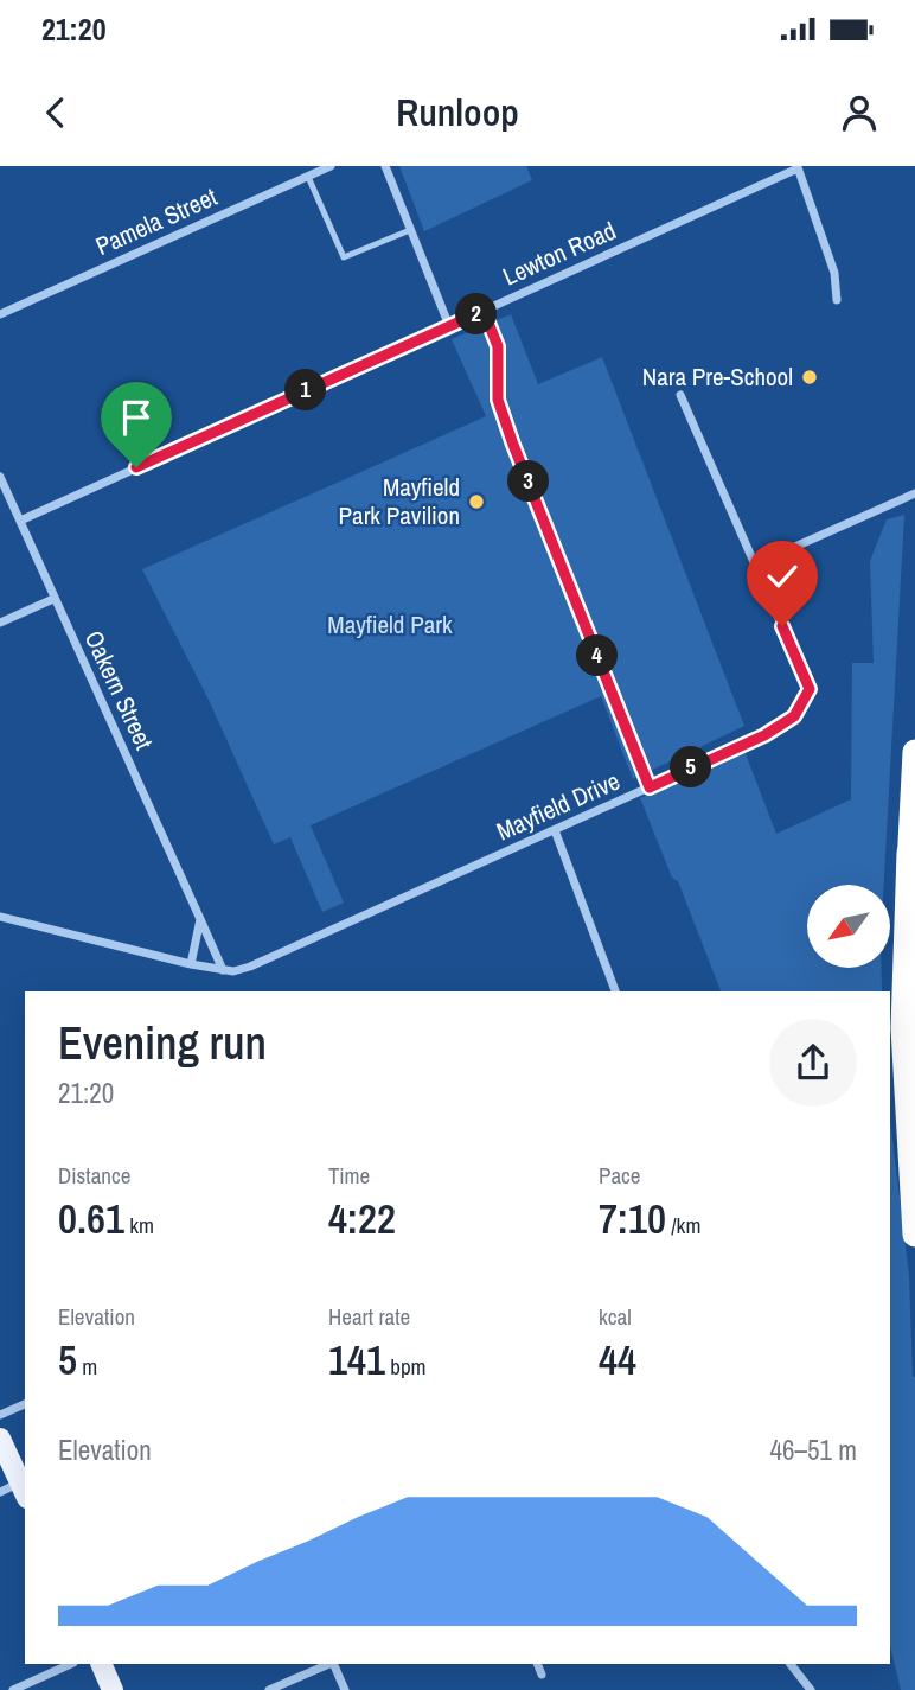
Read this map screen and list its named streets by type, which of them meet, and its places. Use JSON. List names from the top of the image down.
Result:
{
  "streets": {
    "street": [
      "Pamela Street",
      "Lewton Road",
      "Oakern Street",
      "Mayfield Drive"
    ]
  },
  "crossings": [
    ["Lewton Road", "Oakern Street"],
    ["Oakern Street", "Mayfield Drive"]
  ],
  "parks": ["Mayfield Park"],
  "places": ["Nara Pre-School", "Mayfield Park Pavilion"],
  "north": "bottom left",
  "page": {
    "status": "21:20",
    "header": "Runloop",
    "pins": [
      "2",
      "1",
      "3",
      "4",
      "5"
    ],
    "heading": ["Evening run", "21:20"],
    "stats": [
      ["Distance", "0.61 km"],
      ["Time", "4:22"],
      ["Pace", "7:10 /km"],
      ["Elevation", "5 m"],
      ["Heart rate", "141 bpm"],
      ["kcal", "44"]
    ],
    "chart": ["Elevation", "46–51 m"]
  }
}
